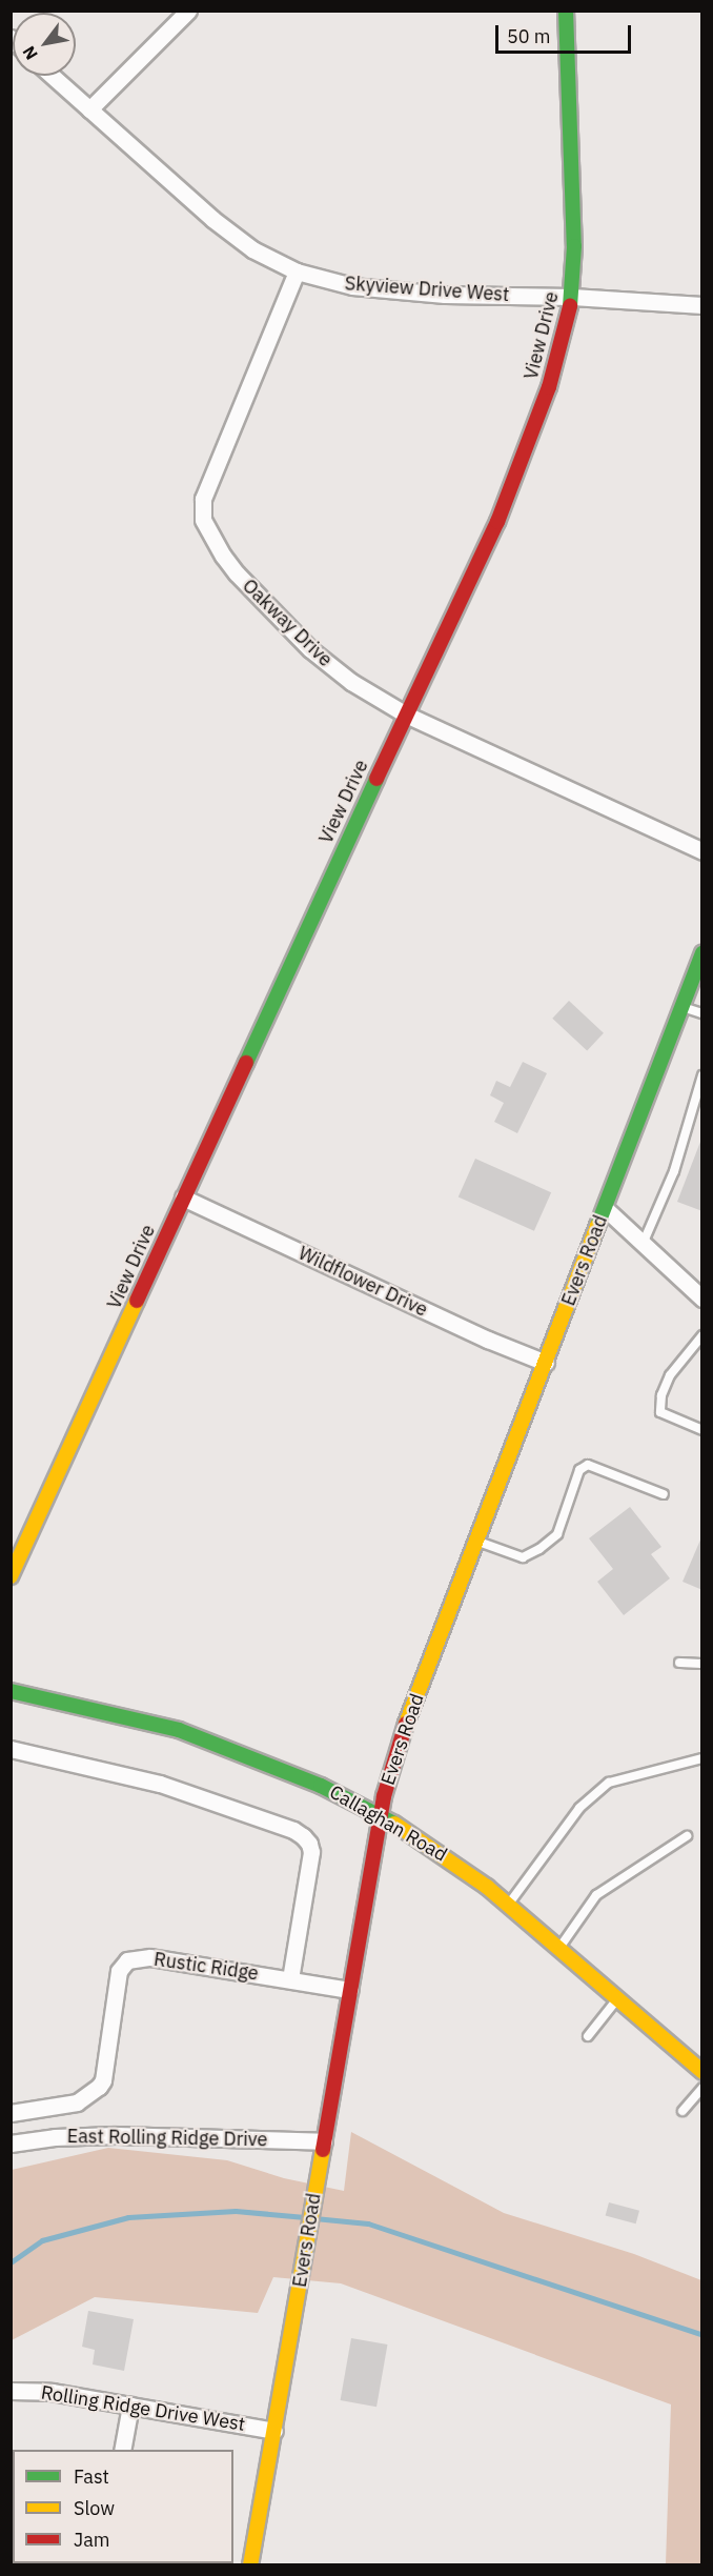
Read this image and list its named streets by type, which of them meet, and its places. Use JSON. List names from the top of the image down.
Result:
{
  "streets": {
    "main road": ["View Drive", "Evers Road", "Callaghan Road"],
    "street": [
      "Skyview Drive West",
      "Oakway Drive",
      "Wildflower Drive",
      "Rustic Ridge",
      "East Rolling Ridge Drive",
      "Rolling Ridge Drive West"
    ]
  },
  "crossings": [
    ["Skyview Drive West", "View Drive"],
    ["Skyview Drive West", "Oakway Drive"],
    ["View Drive", "Oakway Drive"],
    ["View Drive", "Wildflower Drive"],
    ["Evers Road", "Wildflower Drive"],
    ["Evers Road", "Callaghan Road"],
    ["Evers Road", "Rustic Ridge"],
    ["Evers Road", "East Rolling Ridge Drive"],
    ["Evers Road", "Rolling Ridge Drive West"],
    ["Rustic Ridge", "East Rolling Ridge Drive"]
  ],
  "legend": ["Fast", "Slow", "Jam"],
  "scale_bar": "50 m",
  "north": "bottom left"
}
